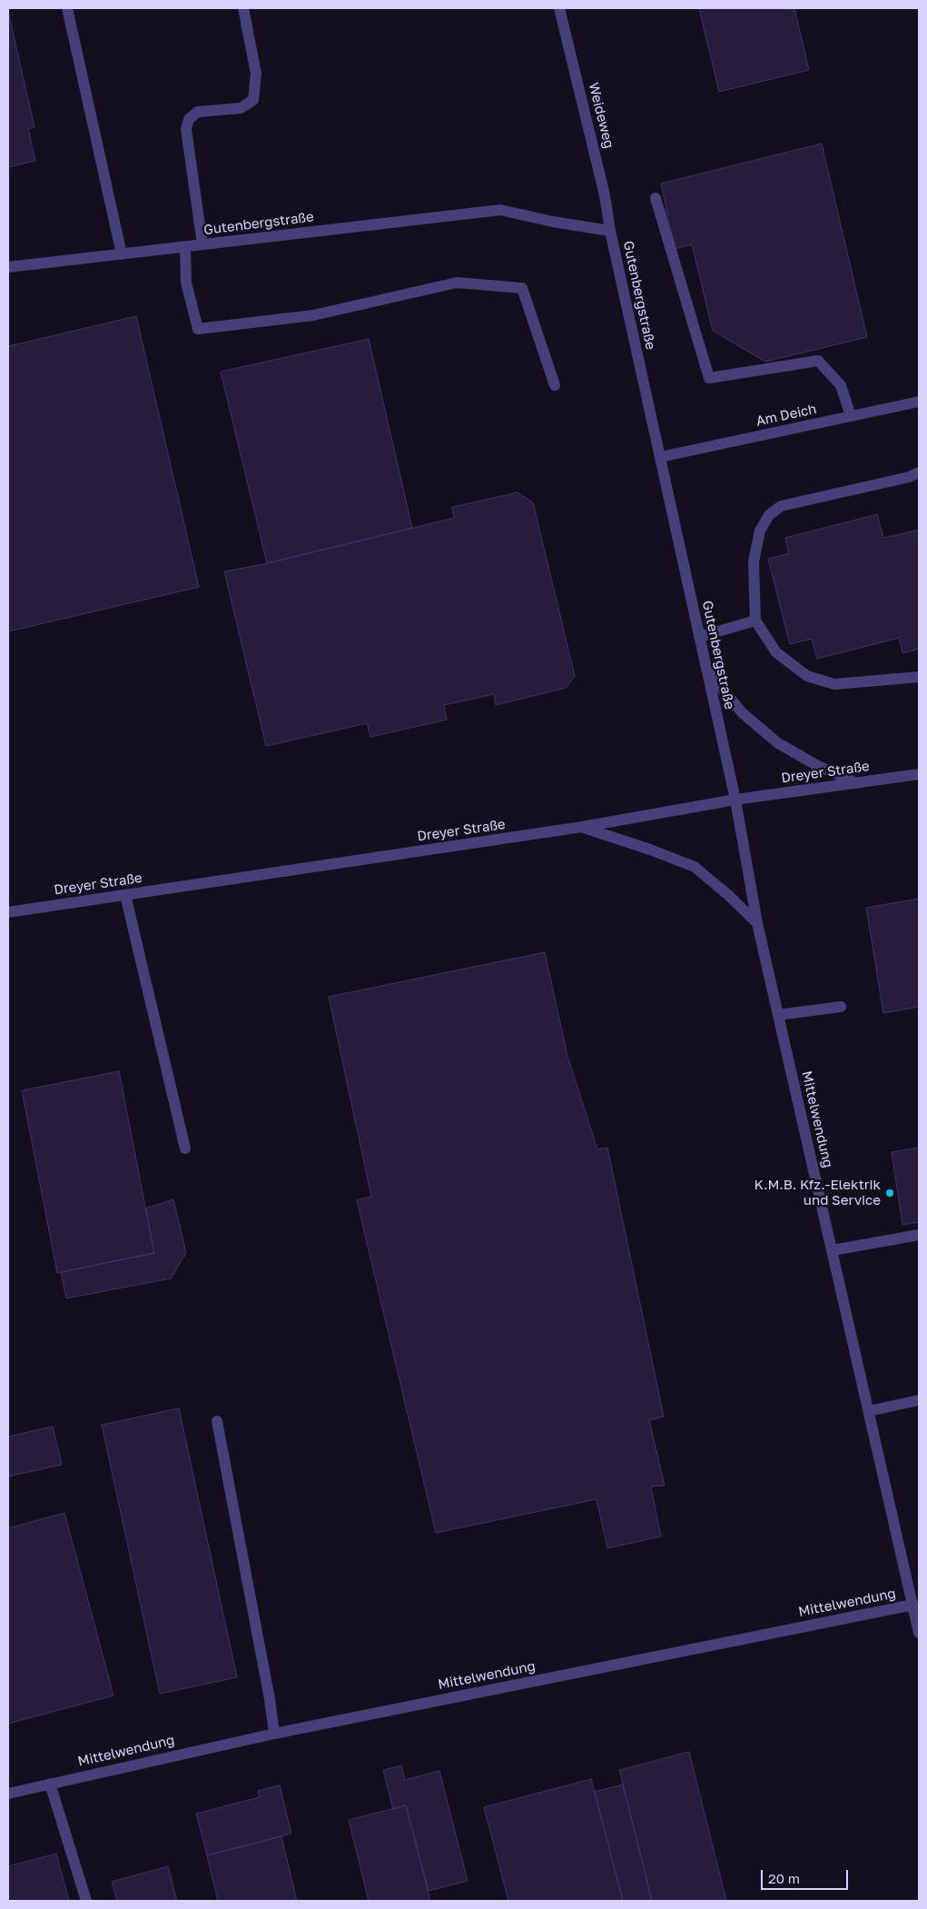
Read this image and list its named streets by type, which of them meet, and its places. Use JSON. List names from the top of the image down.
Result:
{
  "streets": {
    "street": [
      "Weideweg",
      "Gutenbergstraße",
      "Am Deich",
      "Dreyer Straße",
      "Mittelwendung"
    ]
  },
  "crossings": [
    ["Weideweg", "Gutenbergstraße"],
    ["Gutenbergstraße", "Am Deich"],
    ["Gutenbergstraße", "Dreyer Straße"],
    ["Gutenbergstraße", "Mittelwendung"],
    ["Dreyer Straße", "Mittelwendung"]
  ],
  "places": ["K.M.B. Kfz.-Elektrik und Service"],
  "scale_bar": "20 m"
}
